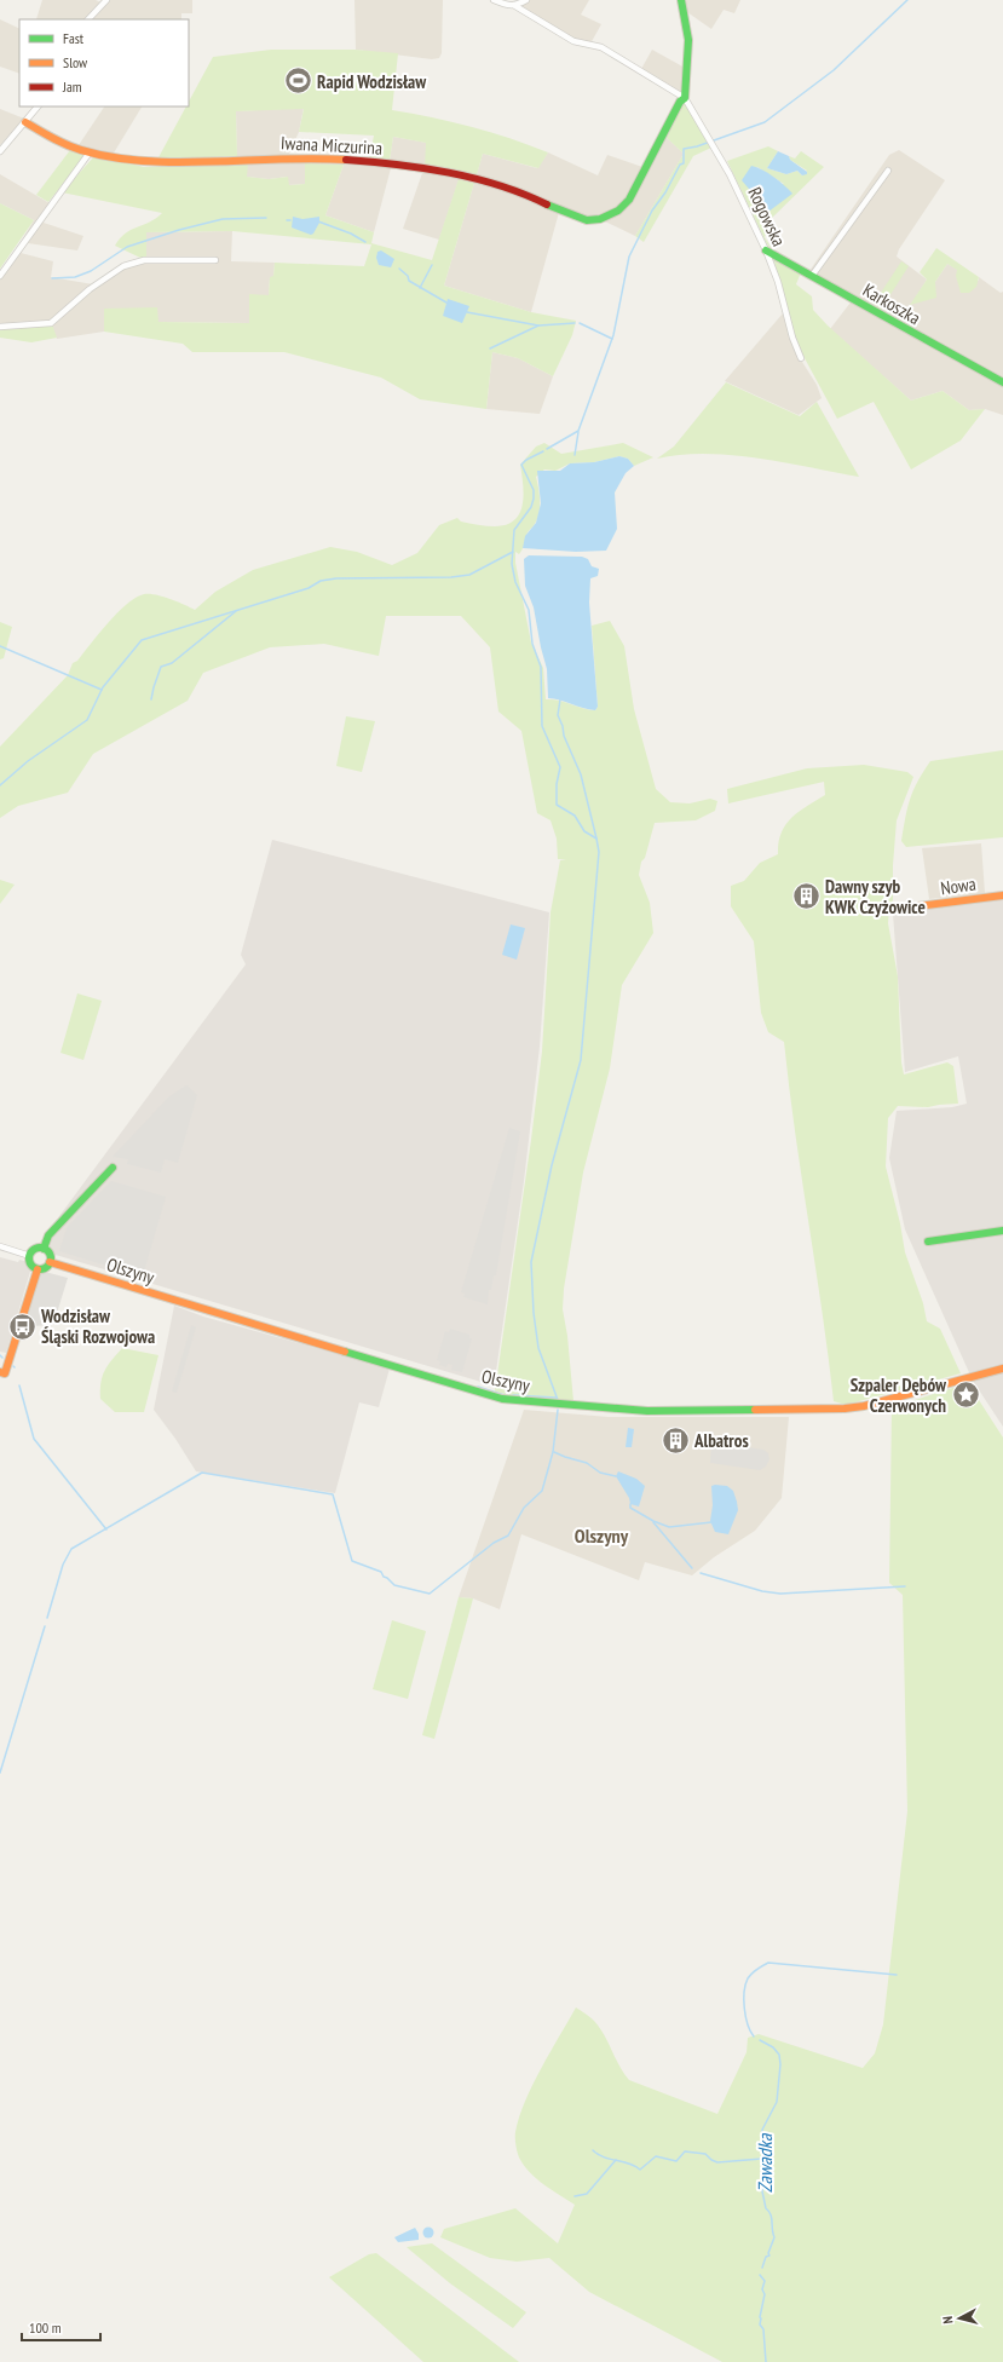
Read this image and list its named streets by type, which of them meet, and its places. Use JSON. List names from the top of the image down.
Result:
{
  "streets": {
    "street": [
      "Iwana Miczurina",
      "Rogowska",
      "Karkoszka",
      "Nowa",
      "Olszyny"
    ]
  },
  "crossings": [
    ["Iwana Miczurina", "Rogowska"],
    ["Rogowska", "Karkoszka"]
  ],
  "districts": ["Olszyny"],
  "water": ["Zawadka"],
  "places": {
    "sports": ["Rapid Wodzisław"],
    "building": ["Dawny szyb KWK Czyżowice", "Albatros"],
    "bus stop": ["Wodzisław Śląski Rozwojowa"],
    "place": ["Szpaler Dębów Czerwonych"]
  },
  "legend": ["Fast", "Slow", "Jam"],
  "scale_bar": "100 m",
  "north": "left"
}
